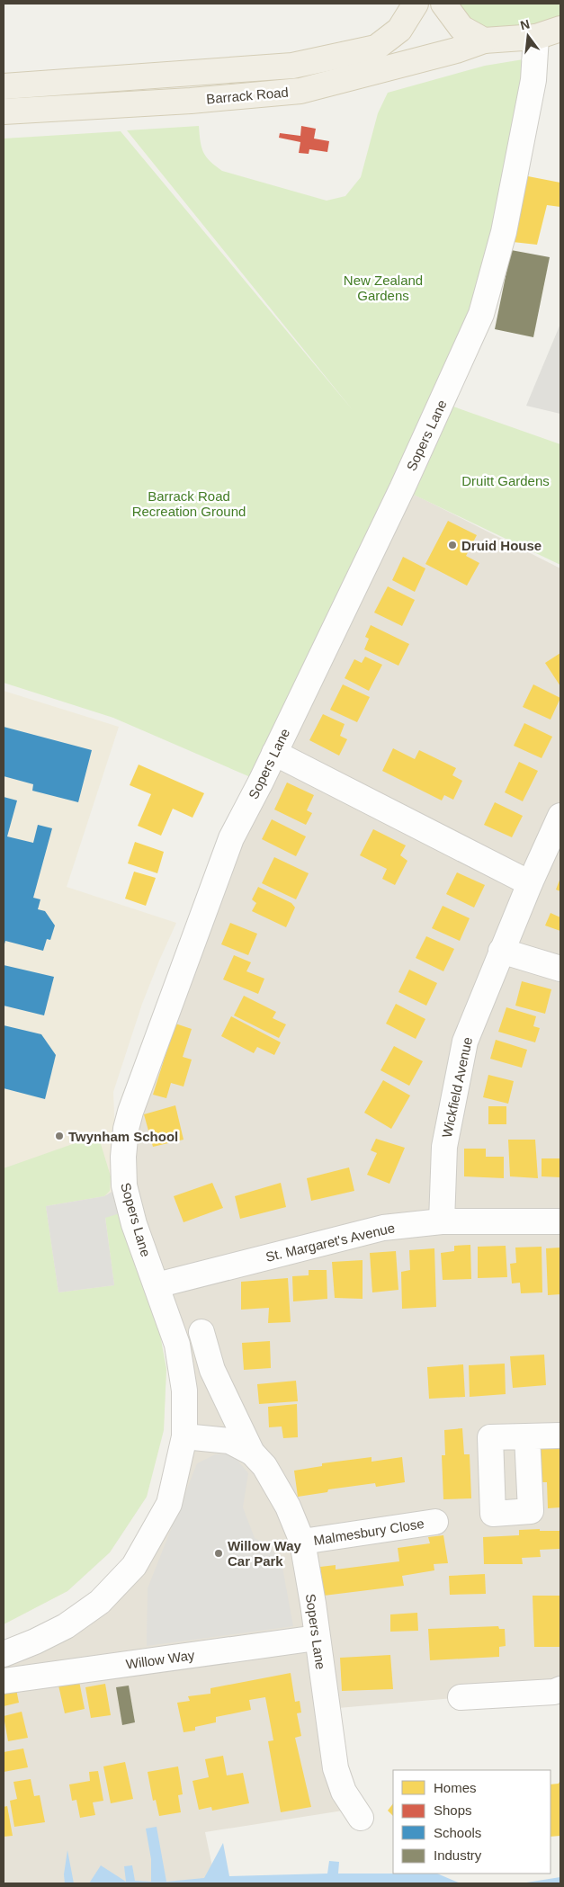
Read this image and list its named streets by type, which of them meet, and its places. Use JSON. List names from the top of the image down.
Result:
{
  "streets": {
    "main road": ["Barrack Road"],
    "street": [
      "Sopers Lane",
      "Wickfield Avenue",
      "St. Margaret's Avenue",
      "Malmesbury Close",
      "Willow Way"
    ]
  },
  "crossings": [
    ["Barrack Road", "Sopers Lane"],
    ["Sopers Lane", "St. Margaret's Avenue"],
    ["Sopers Lane", "Malmesbury Close"],
    ["Sopers Lane", "Willow Way"],
    ["Wickfield Avenue", "St. Margaret's Avenue"]
  ],
  "parks": ["New Zealand Gardens", "Druitt Gardens", "Barrack Road Recreation Ground"],
  "places": ["Druid House", "Twynham School", "Willow Way Car Park"],
  "legend": [
    "Homes",
    "Shops",
    "Schools",
    "Industry"
  ],
  "north": "top"
}
